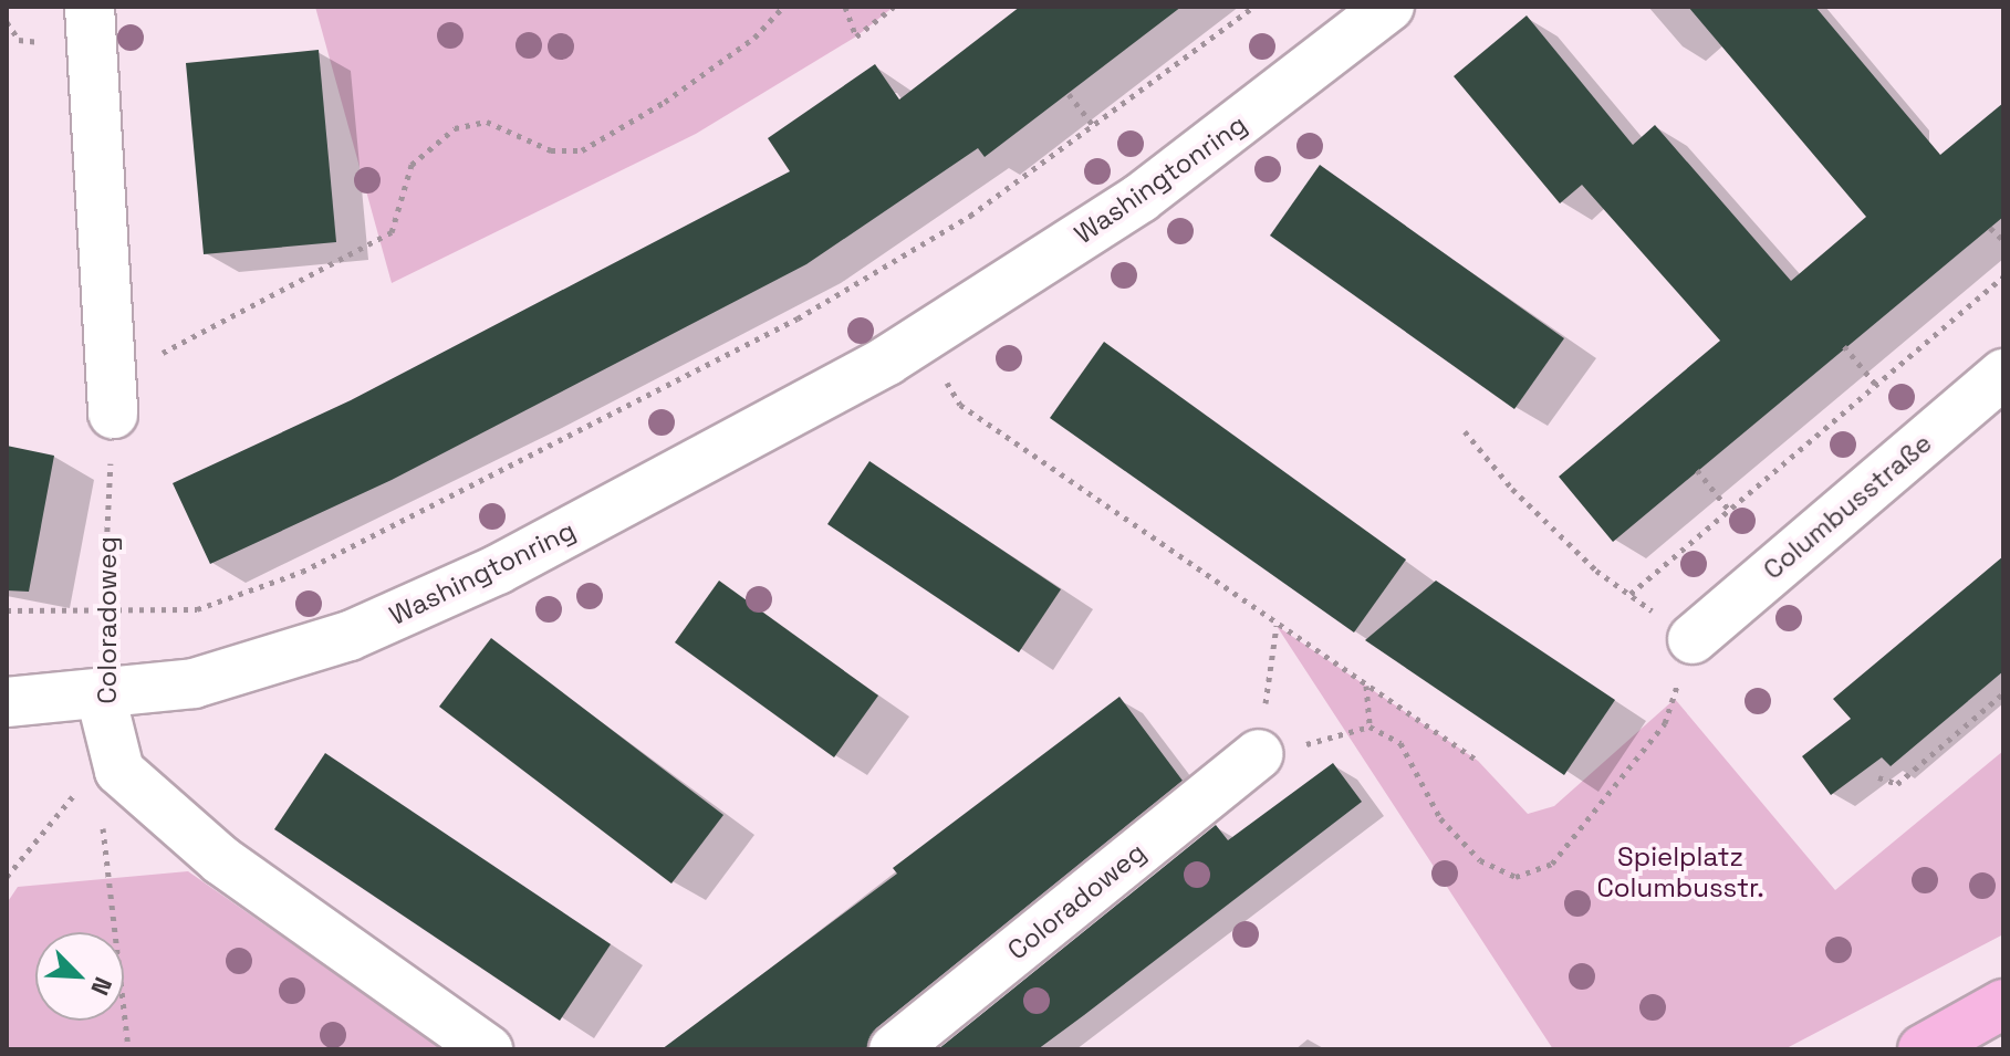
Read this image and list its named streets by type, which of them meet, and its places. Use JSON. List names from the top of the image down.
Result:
{
  "streets": {
    "street": ["Washingtonring", "Columbusstraße", "Coloradoweg"]
  },
  "crossings": [
    ["Washingtonring", "Coloradoweg"]
  ],
  "parks": ["Spielplatz Columbusstr."],
  "north": "bottom right"
}
